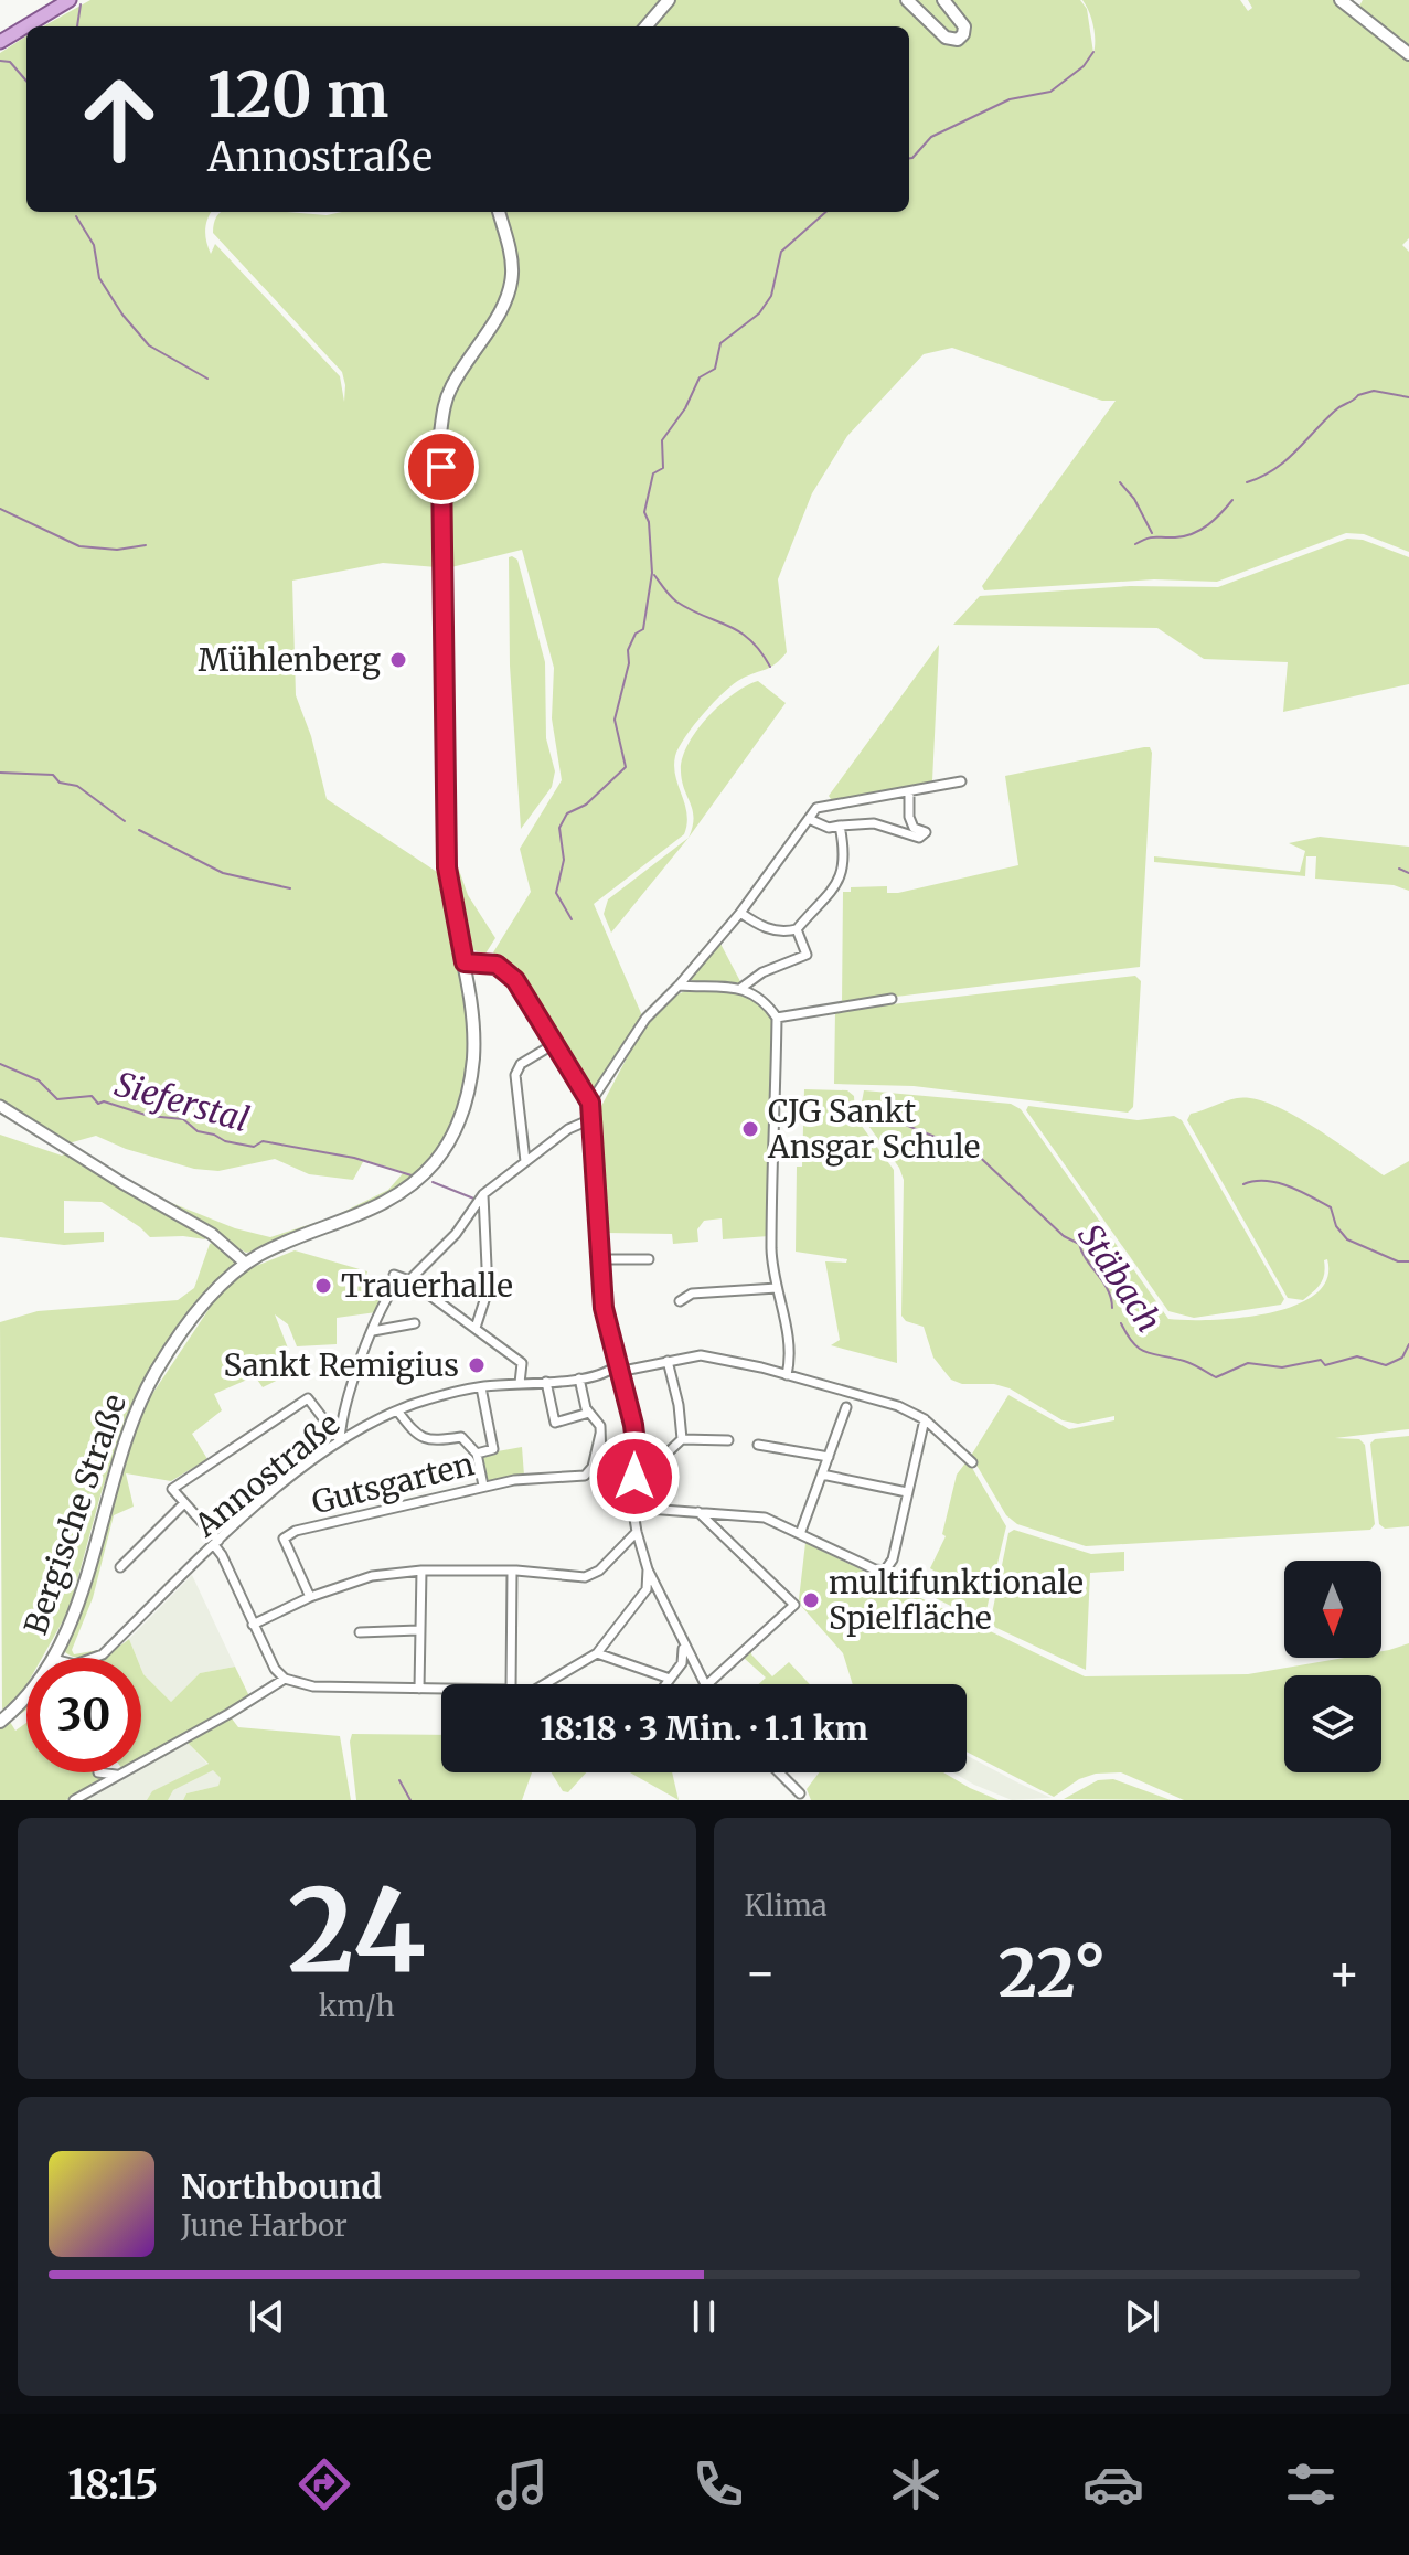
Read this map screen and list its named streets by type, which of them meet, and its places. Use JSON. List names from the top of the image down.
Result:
{
  "streets": {
    "main road": ["Bergische Straße"],
    "street": ["Annostraße", "Gutsgarten"]
  },
  "water": ["Sieferstal", "Stäbach"],
  "places": [
    "Mühlenberg",
    "CJG Sankt Ansgar Schule",
    "Trauerhalle",
    "Sankt Remigius",
    "multifunktionale Spielfläche"
  ],
  "north": "bottom",
  "page": {
    "turn": ["120 m", "Annostraße"],
    "limit": "30",
    "trip": "18:18 · 3 Min. · 1.1 km",
    "tile": [
      ["24", "km/h"],
      "Klima"
    ],
    "heat": ["−", "22°", "+"],
    "song": ["Northbound", "June Harbor"],
    "tabs": "18:15"
  }
}
